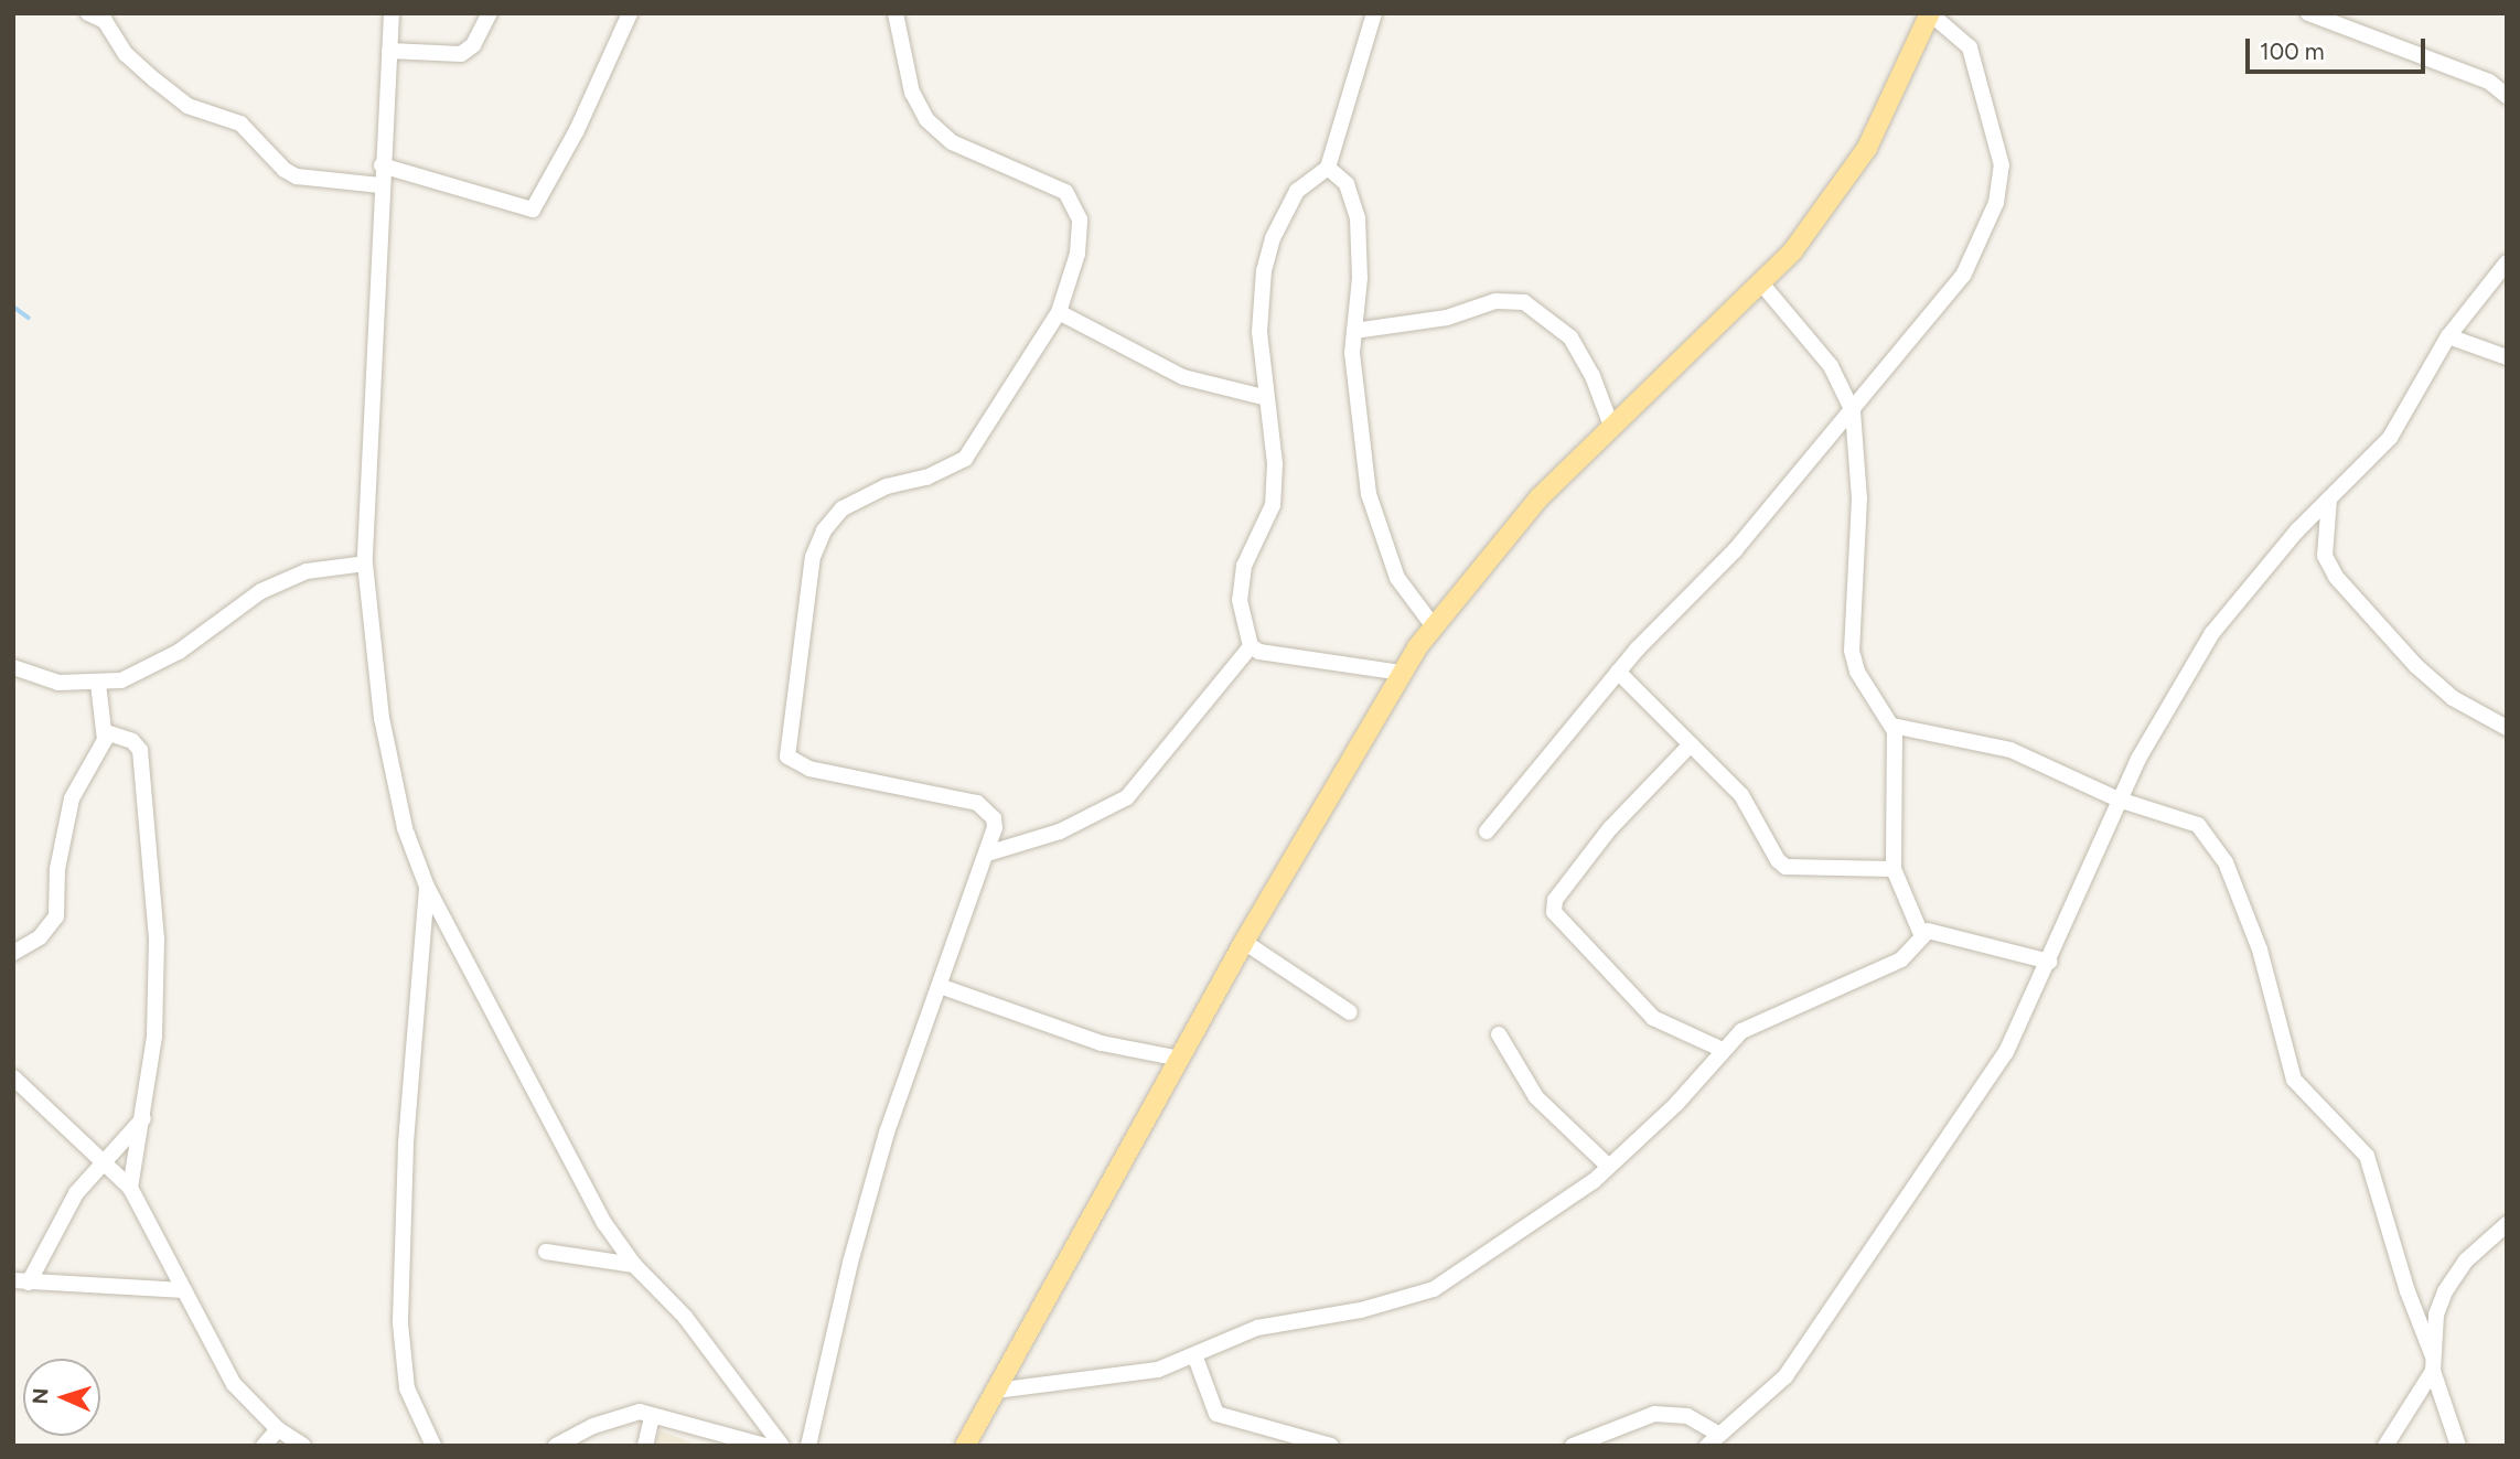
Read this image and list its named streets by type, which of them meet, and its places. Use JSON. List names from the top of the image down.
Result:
{
  "scale_bar": "100 m",
  "north": "left"
}
